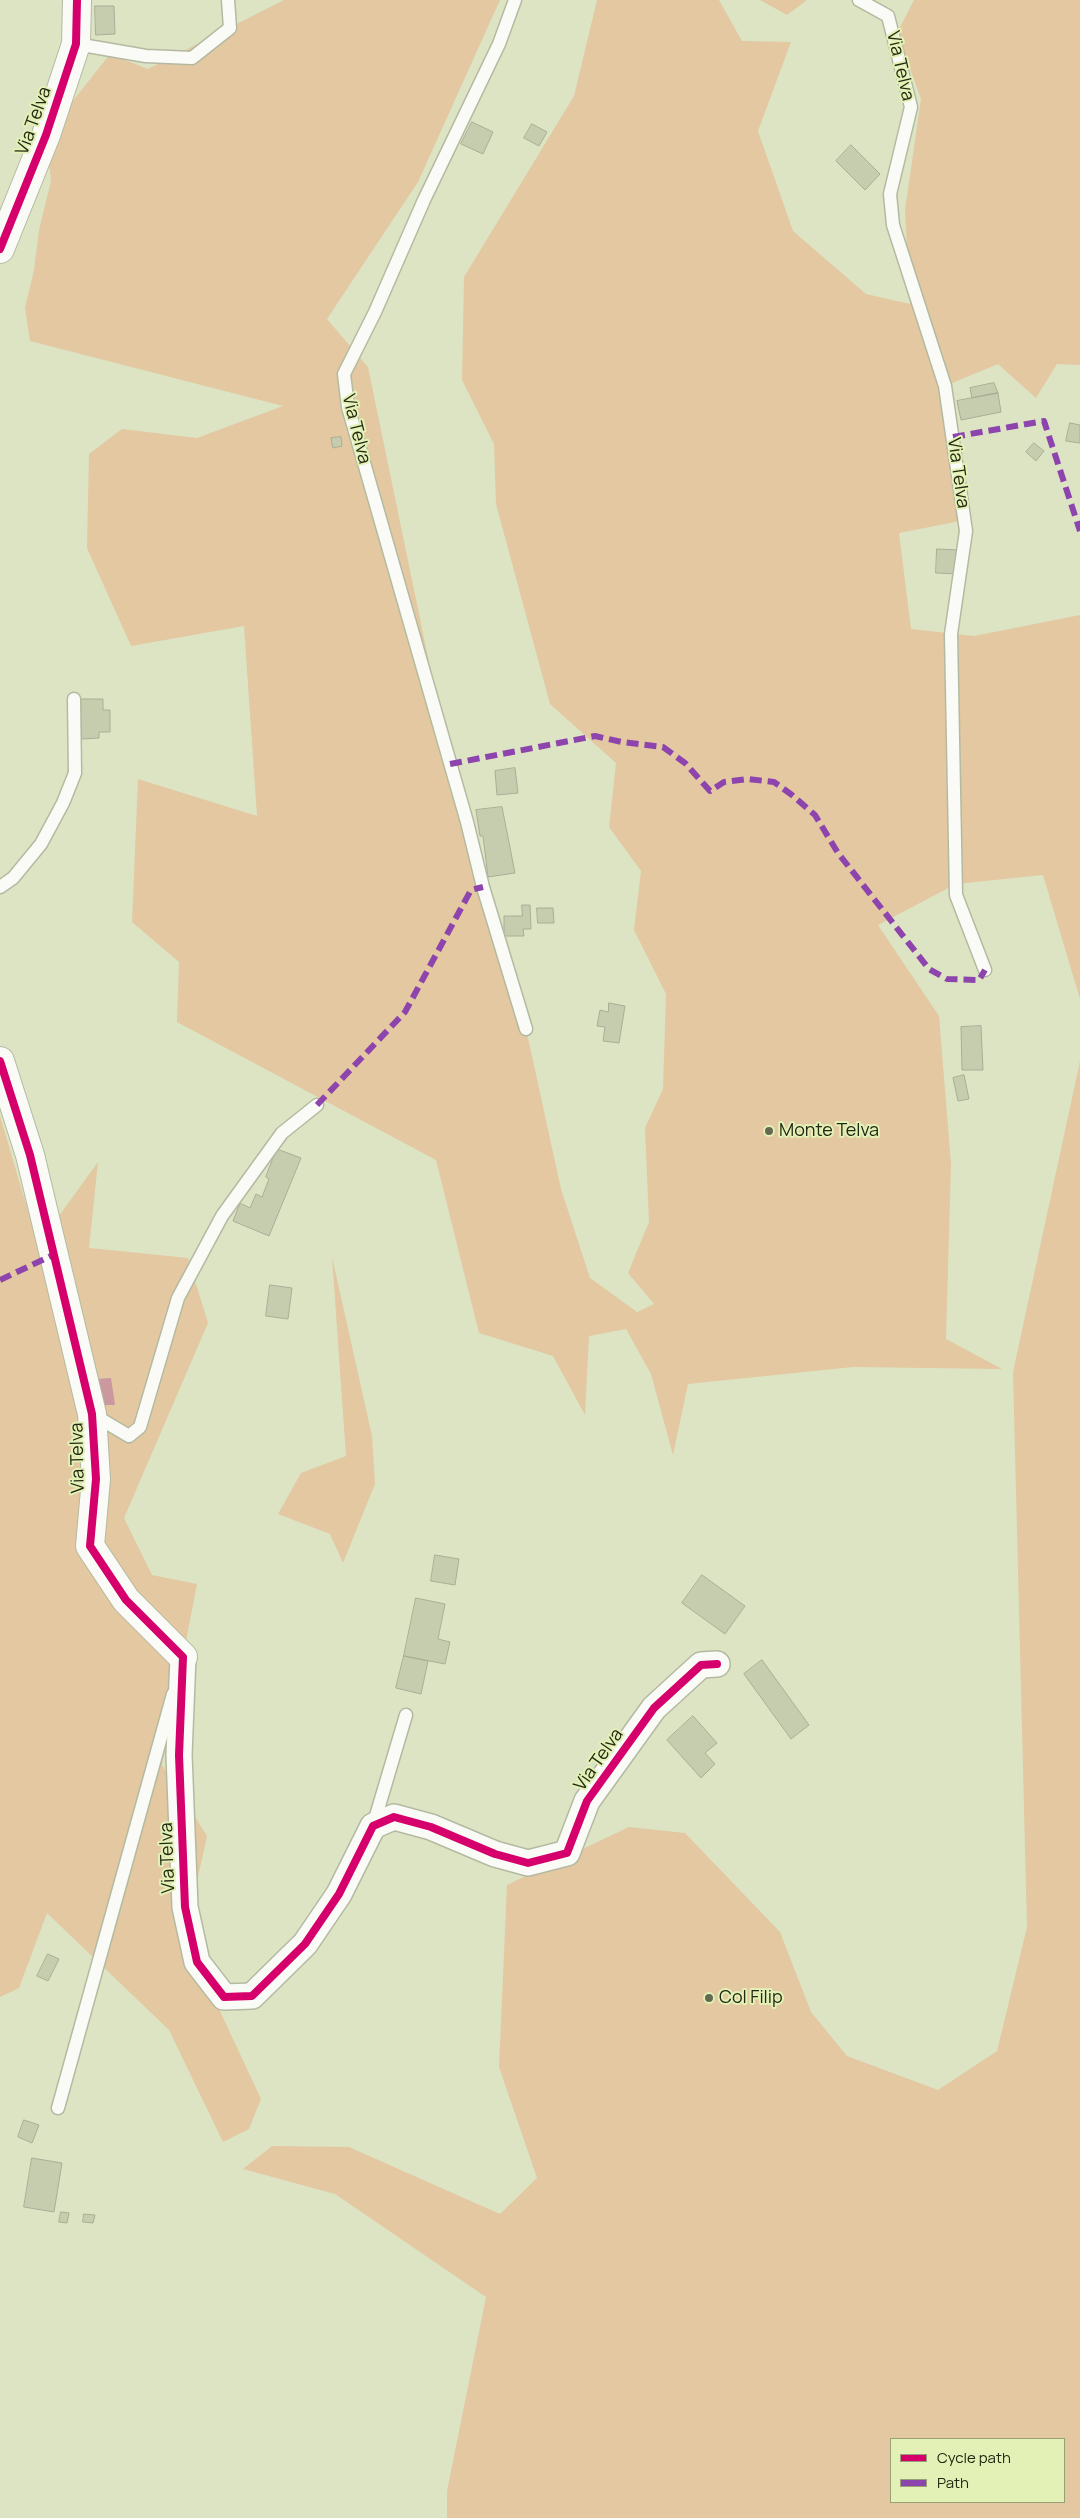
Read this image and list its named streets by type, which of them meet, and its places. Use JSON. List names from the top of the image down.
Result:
{
  "streets": {
    "street": ["Via Telva"]
  },
  "places": ["Monte Telva", "Col Filip"],
  "legend": ["Cycle path", "Path"]
}
